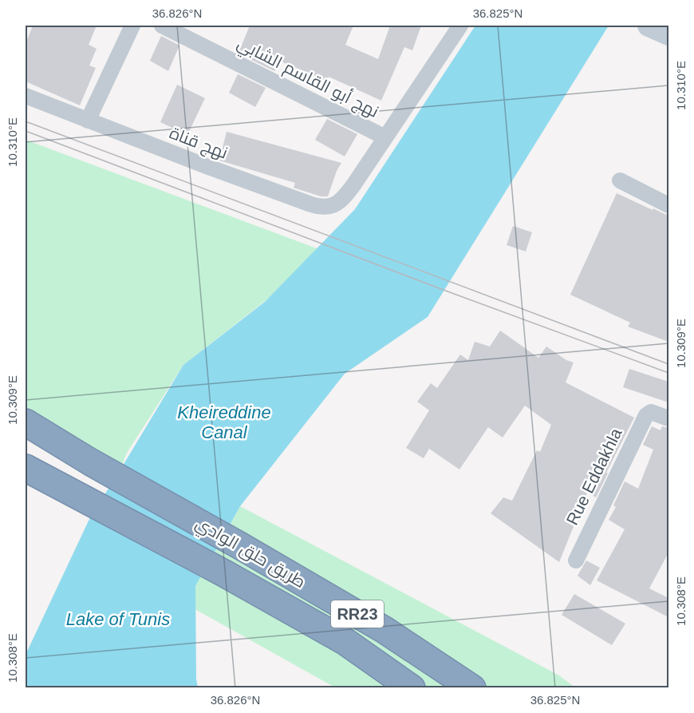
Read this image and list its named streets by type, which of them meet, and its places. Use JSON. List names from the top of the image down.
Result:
{
  "streets": {
    "highway": ["طريق حلق الوادي", "RR23"],
    "street": ["نهج أبو القاسم الشابي", "نهج قناة", "Rue Eddakhla"]
  },
  "crossings": [
    ["نهج أبو القاسم الشابي", "نهج قناة"]
  ],
  "water": ["Kheireddine Canal", "Lake of Tunis"],
  "coordinates": [
    "36.826°N",
    "36.825°N",
    "10.310°E",
    "10.309°E",
    "10.308°E"
  ]
}
